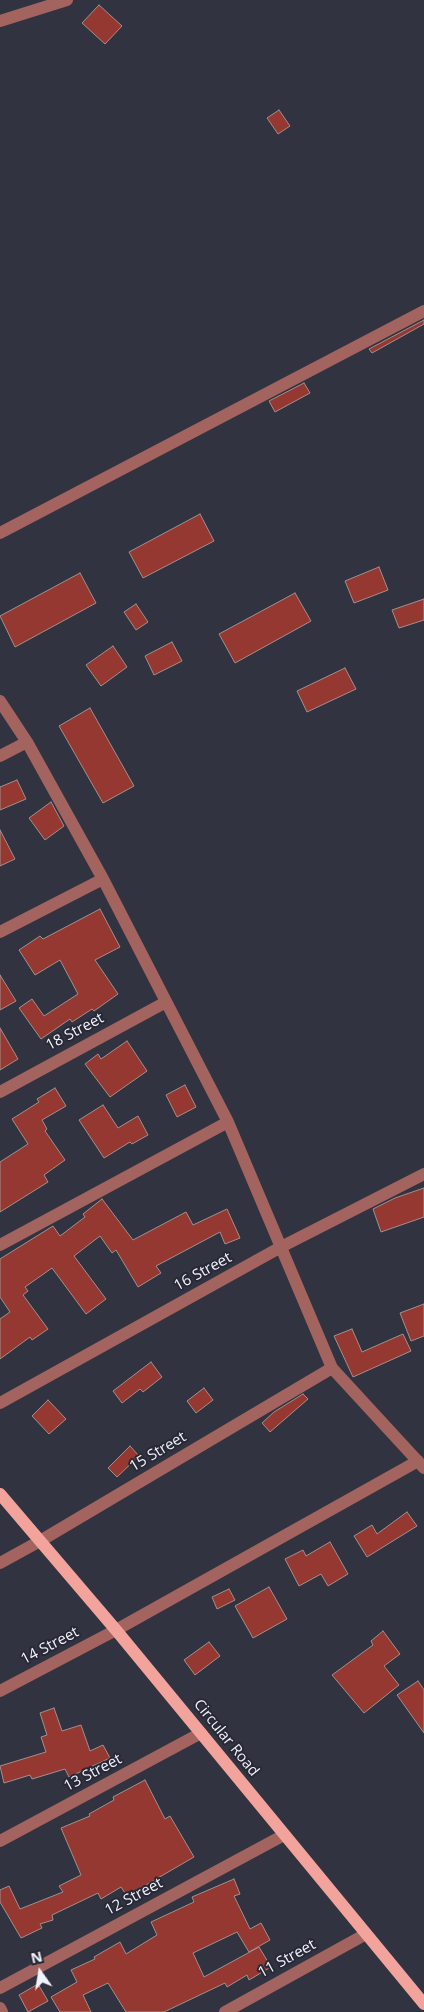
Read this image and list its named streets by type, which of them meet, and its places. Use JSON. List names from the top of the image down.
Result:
{
  "streets": {
    "main road": ["Circular Road"],
    "street": [
      "18 Street",
      "16 Street",
      "15 Street",
      "14 Street",
      "13 Street",
      "12 Street",
      "11 Street"
    ]
  },
  "crossings": [
    ["15 Street", "Circular Road"],
    ["14 Street", "Circular Road"],
    ["Circular Road", "13 Street"],
    ["Circular Road", "12 Street"],
    ["Circular Road", "11 Street"]
  ],
  "north": "top"
}
